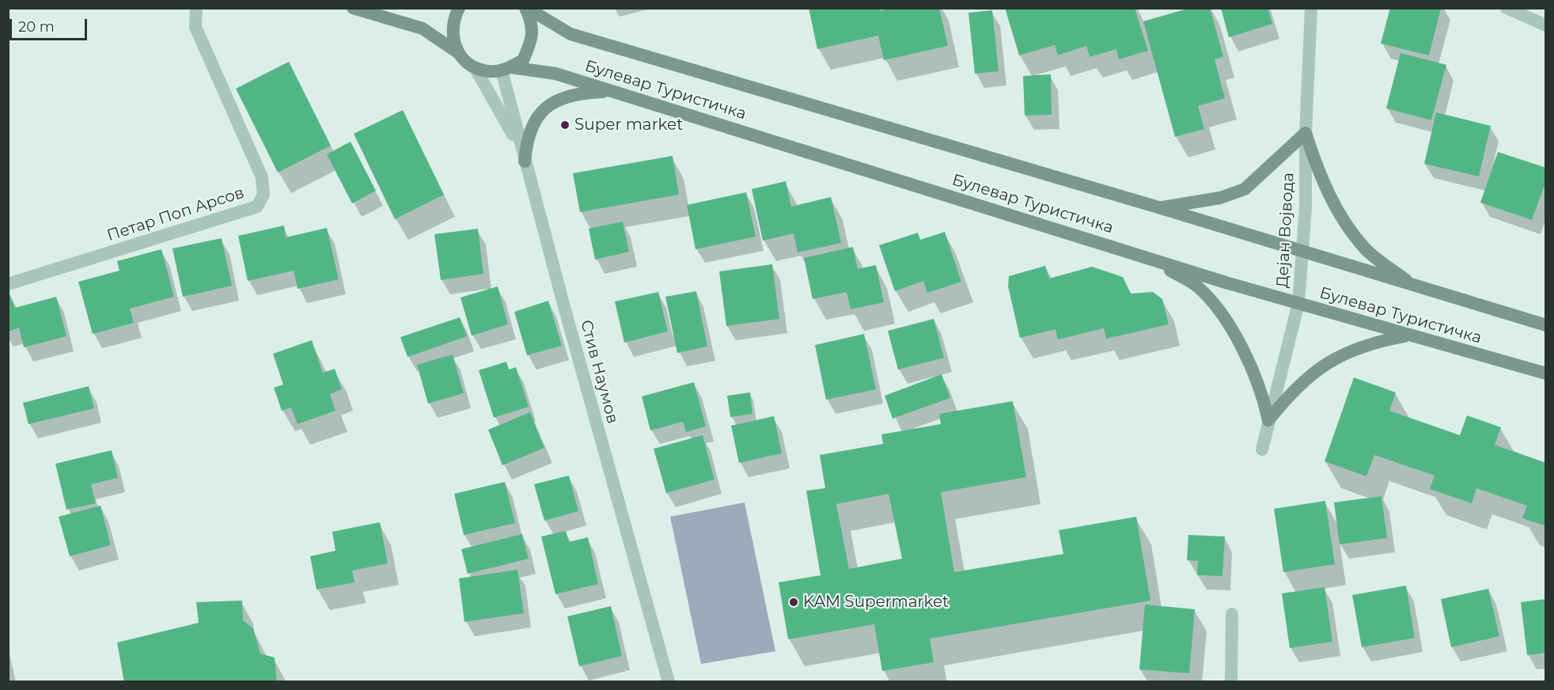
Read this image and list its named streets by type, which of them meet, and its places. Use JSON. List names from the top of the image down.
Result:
{
  "streets": {
    "main road": ["Булевар Туристичка"],
    "street": ["Петар Поп Арсов", "Дејан Војвода", "Стив Наумов"]
  },
  "crossings": [
    ["Булевар Туристичка", "Дејан Војвода"],
    ["Булевар Туристичка", "Стив Наумов"]
  ],
  "places": ["Super market", "KAM Supermarket"],
  "scale_bar": "20 m"
}
